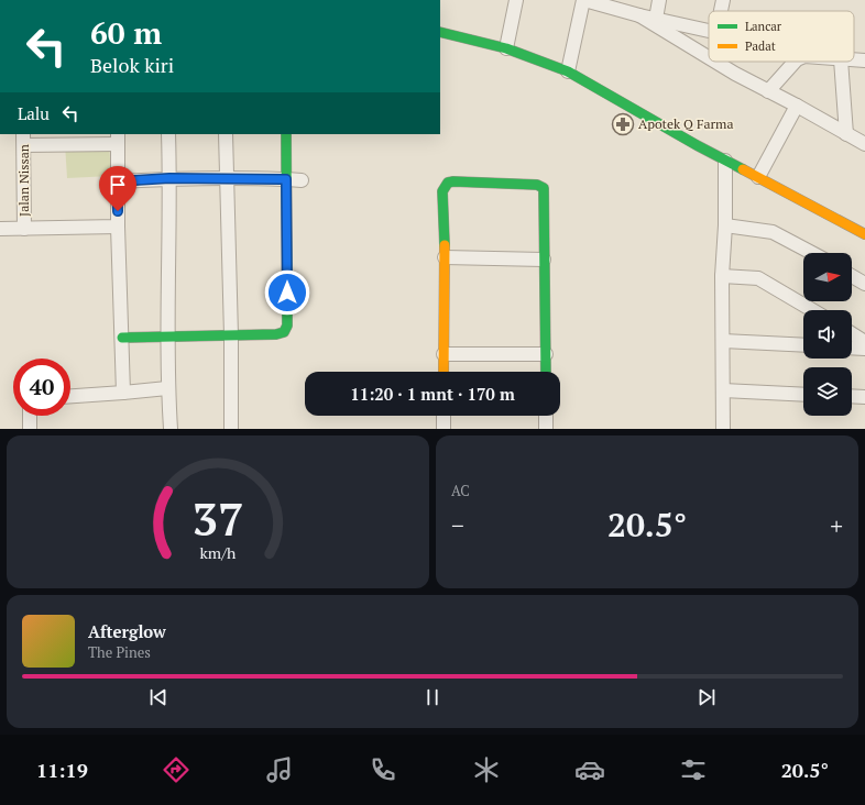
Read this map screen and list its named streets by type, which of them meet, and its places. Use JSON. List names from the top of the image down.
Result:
{
  "streets": {
    "street": ["Jalan Nissan"]
  },
  "places": {
    "pharmacy": ["Apotek Q Farma"]
  },
  "legend": ["Lancar", "Padat"],
  "north": "right",
  "page": {
    "turn": ["60 m", "Belok kiri"],
    "then": "Lalu",
    "limit": "40",
    "trip": "11:20 · 1 mnt · 170 m",
    "tile": "AC",
    "heat": ["−", "20.5°", "+"],
    "song": ["Afterglow", "The Pines"],
    "tabs": ["11:19", "20.5°"],
    "gauge": ["37", "km/h"]
  }
}
